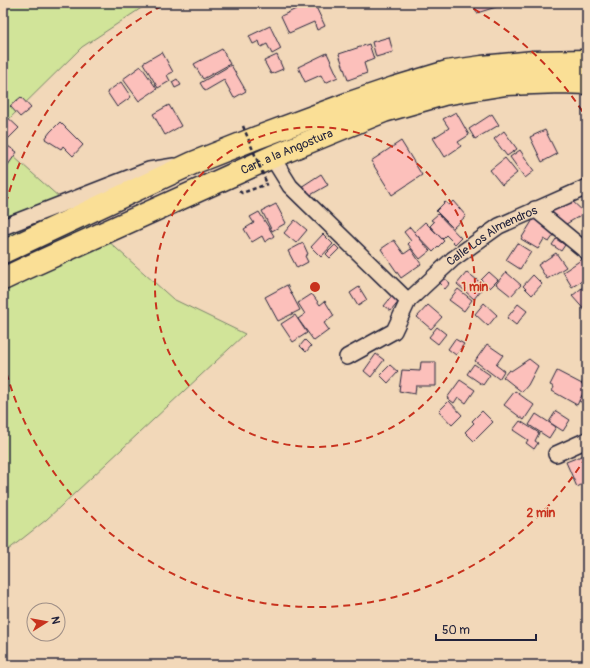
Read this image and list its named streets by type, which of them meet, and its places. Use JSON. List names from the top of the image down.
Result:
{
  "streets": {
    "main road": ["Carr. a la Angostura"],
    "street": ["Calle Los Almendros"]
  },
  "scale_bar": "50 m",
  "north": "right",
  "rings": ["1 min", "2 min"]
}
